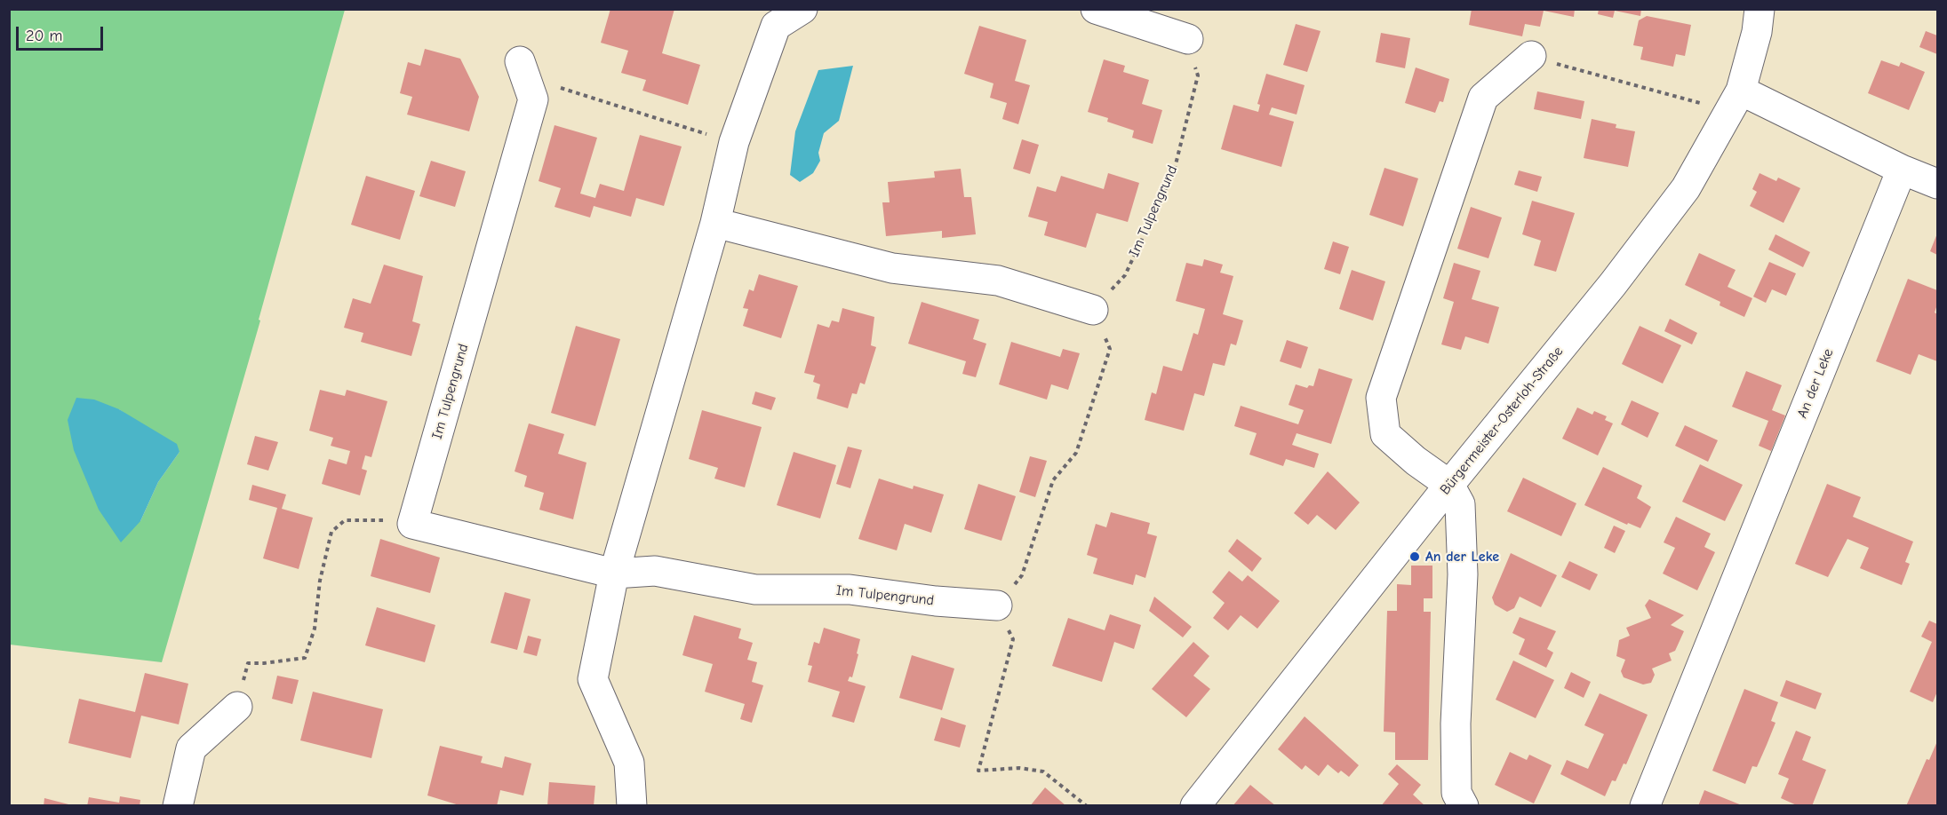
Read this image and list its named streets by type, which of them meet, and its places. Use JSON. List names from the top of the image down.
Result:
{
  "streets": {
    "street": ["Im Tulpengrund", "An der Leke", "Bürgermeister-Osterloh-Straße"]
  },
  "places": ["An der Leke"],
  "scale_bar": "20 m"
}
